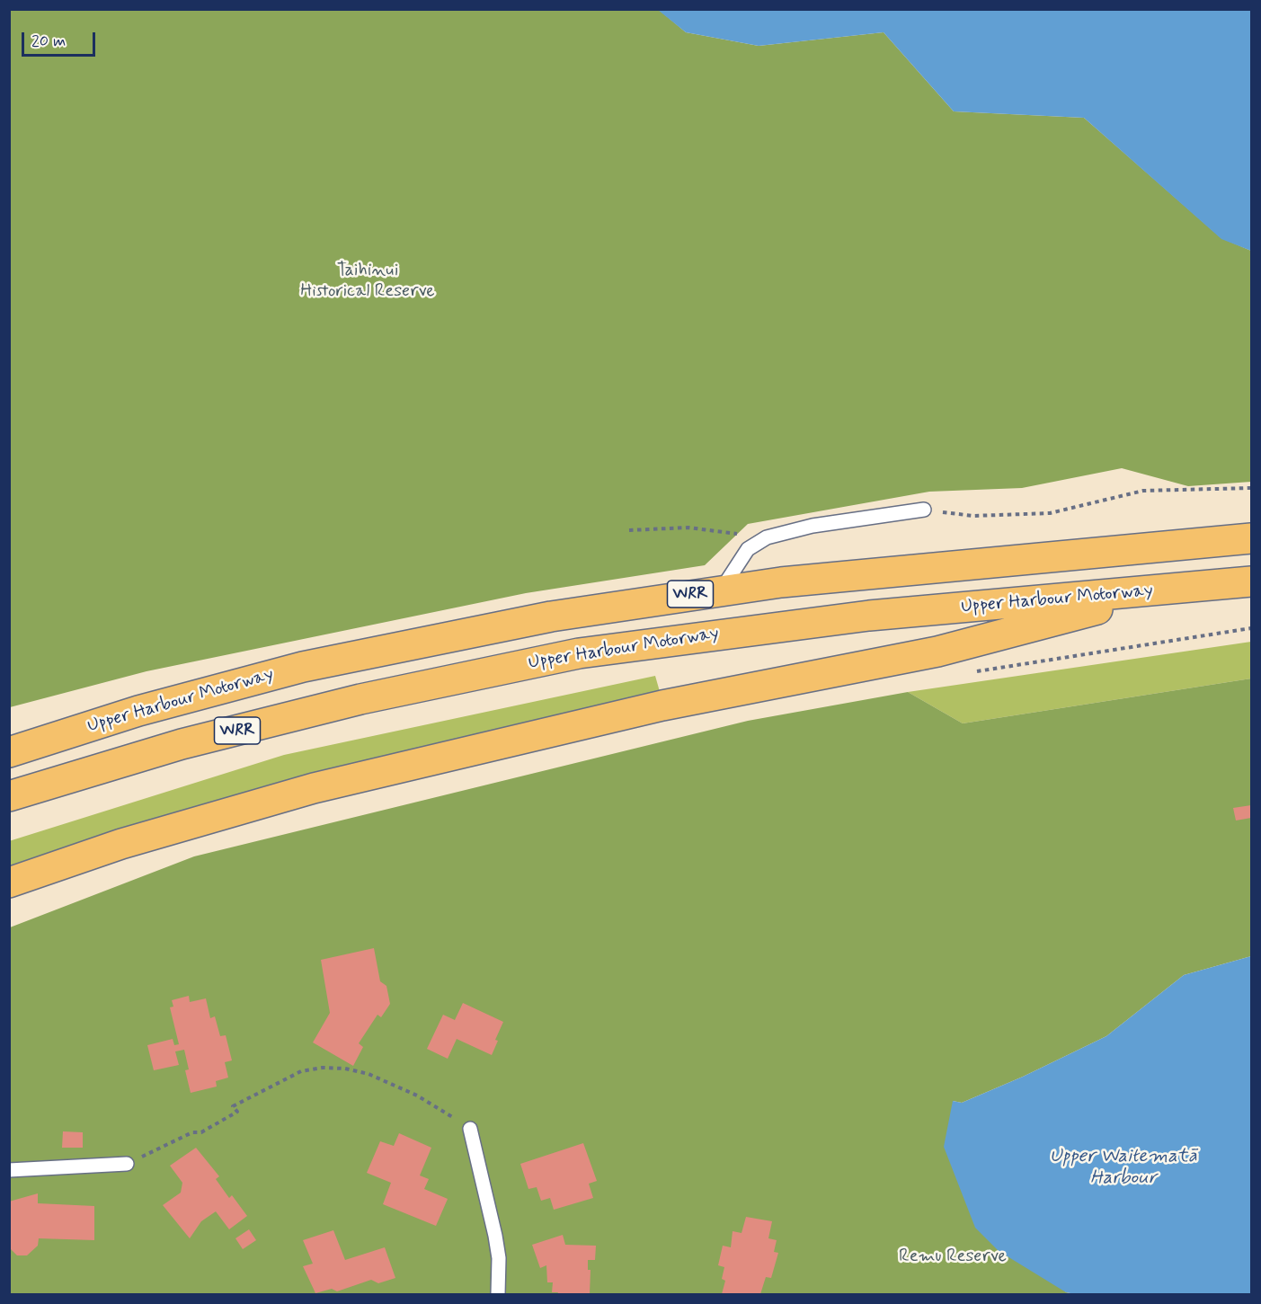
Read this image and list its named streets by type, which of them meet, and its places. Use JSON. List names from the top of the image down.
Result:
{
  "streets": {
    "highway": ["WRR", "Upper Harbour Motorway"]
  },
  "water": ["Upper Waitematā Harbour"],
  "parks": ["Taihinui Historical Reserve", "Remu Reserve"],
  "scale_bar": "20 m"
}
